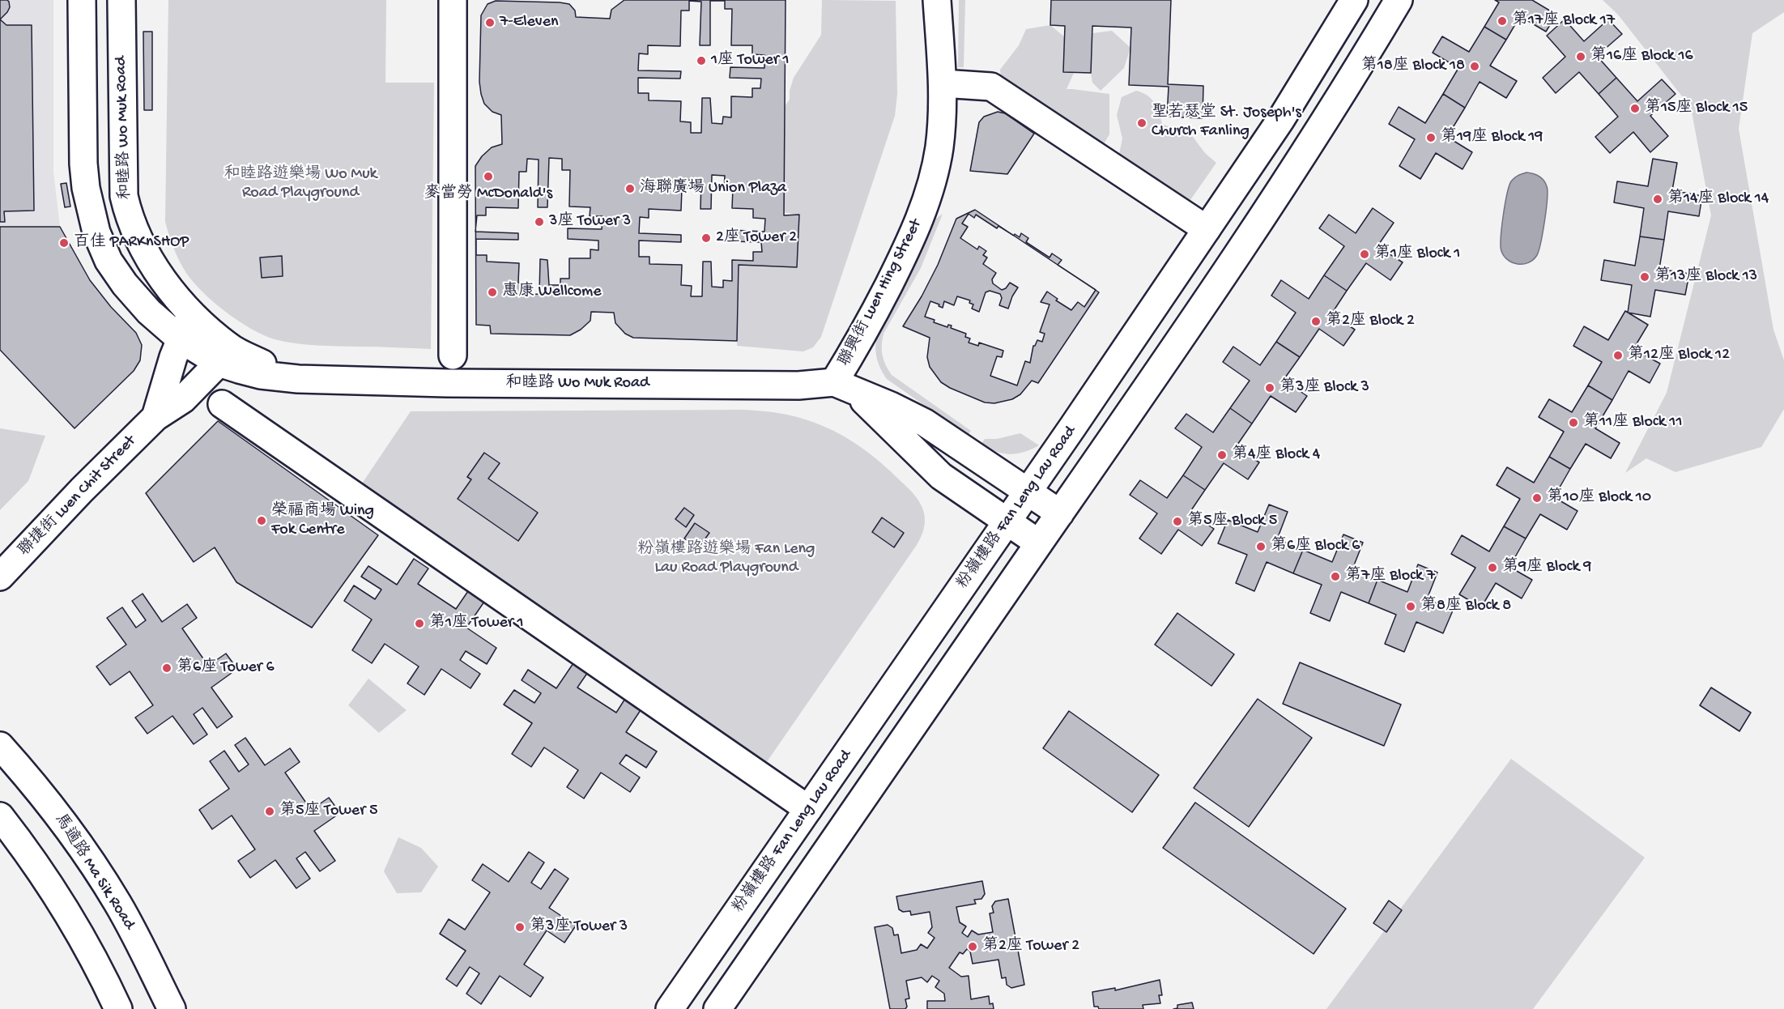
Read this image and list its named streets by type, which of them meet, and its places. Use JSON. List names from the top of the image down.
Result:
{
  "streets": {
    "street": [
      "和睦路 Wo Muk Road",
      "聯興街 Luen Hing Street",
      "聯捷街 Luen Chit Street",
      "粉嶺樓路 Fan Leng Lau Road",
      "馬適路 Ma Sik Road"
    ]
  },
  "crossings": [
    ["和睦路 Wo Muk Road", "聯興街 Luen Hing Street"],
    ["和睦路 Wo Muk Road", "聯捷街 Luen Chit Street"],
    ["和睦路 Wo Muk Road", "粉嶺樓路 Fan Leng Lau Road"]
  ],
  "parks": ["和睦路遊樂場 Wo Muk Road Playground", "粉嶺樓路遊樂場 Fan Leng Lau Road Playground"],
  "places": [
    "第17座 Block 17",
    "7-Eleven",
    "第16座 Block 16",
    "1座 Tower 1",
    "第18座 Block 18",
    "第15座 Block 15",
    "聖若瑟堂 St. Joseph's Church Fanling",
    "第19座 Block 19",
    "麥當勞 McDonald's",
    "海聯廣場 Union Plaza",
    "第14座 Block 14",
    "3座 Tower 3",
    "2座 Tower 2",
    "百佳 PARKnSHOP",
    "第1座 Block 1",
    "第13座 Block 13",
    "惠康 Wellcome",
    "第2座 Block 2",
    "第12座 Block 12",
    "第3座 Block 3",
    "第11座 Block 11",
    "第4座 Block 4",
    "第10座 Block 10",
    "榮福商場 Wing Fok Centre",
    "第5座 Block 5",
    "第6座 Block 6",
    "第9座 Block 9",
    "第7座 Block 7",
    "第8座 Block 8",
    "第1座 Tower 1",
    "第6座 Tower 6",
    "第5座 Tower 5",
    "第3座 Tower 3",
    "第2座 Tower 2"
  ]
}
